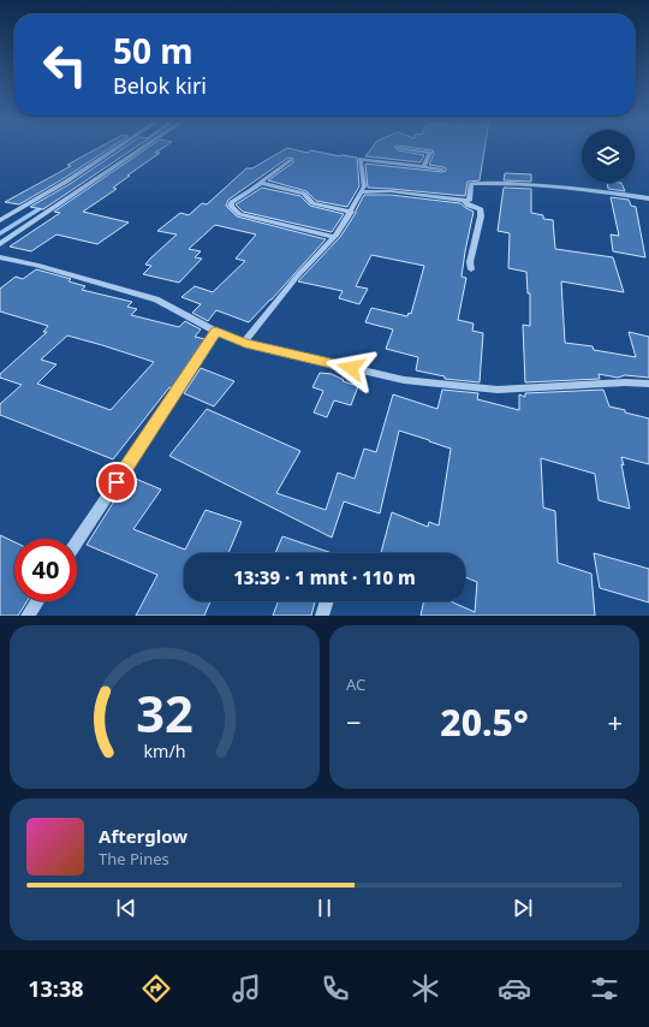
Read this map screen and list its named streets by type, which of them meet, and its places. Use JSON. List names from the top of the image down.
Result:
{
  "page": {
    "turn": ["50 m", "Belok kiri"],
    "limit": "40",
    "trip": "13:39 · 1 mnt · 110 m",
    "tile": "AC",
    "heat": ["−", "20.5°", "+"],
    "song": ["Afterglow", "The Pines"],
    "tabs": "13:38",
    "gauge": ["32", "km/h"]
  }
}
